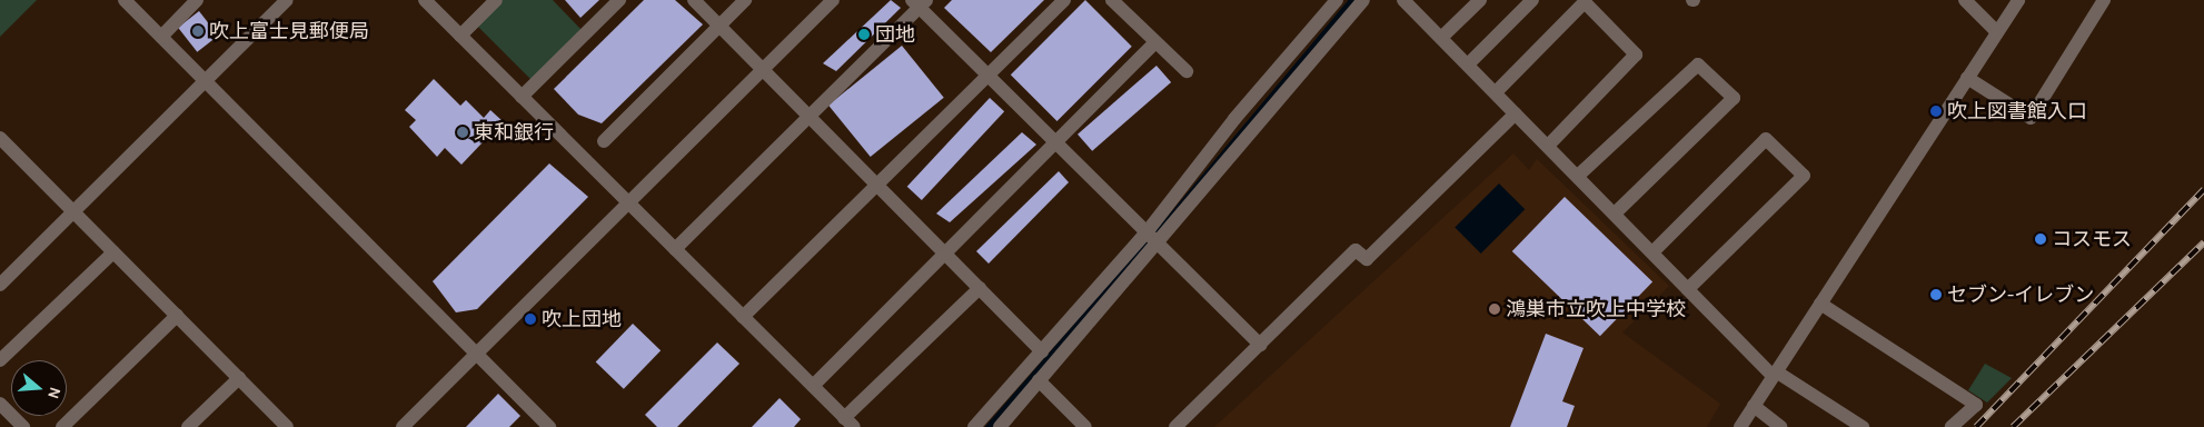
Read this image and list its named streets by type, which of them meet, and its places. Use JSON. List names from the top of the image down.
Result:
{
  "places": [
    "吹上富士見郵便局",
    "団地",
    "吹上図書館入口",
    "東和銀行",
    "コスモス",
    "セブン-イレブン",
    "鴻巣市立吹上中学校",
    "吹上団地"
  ],
  "north": "right"
}
